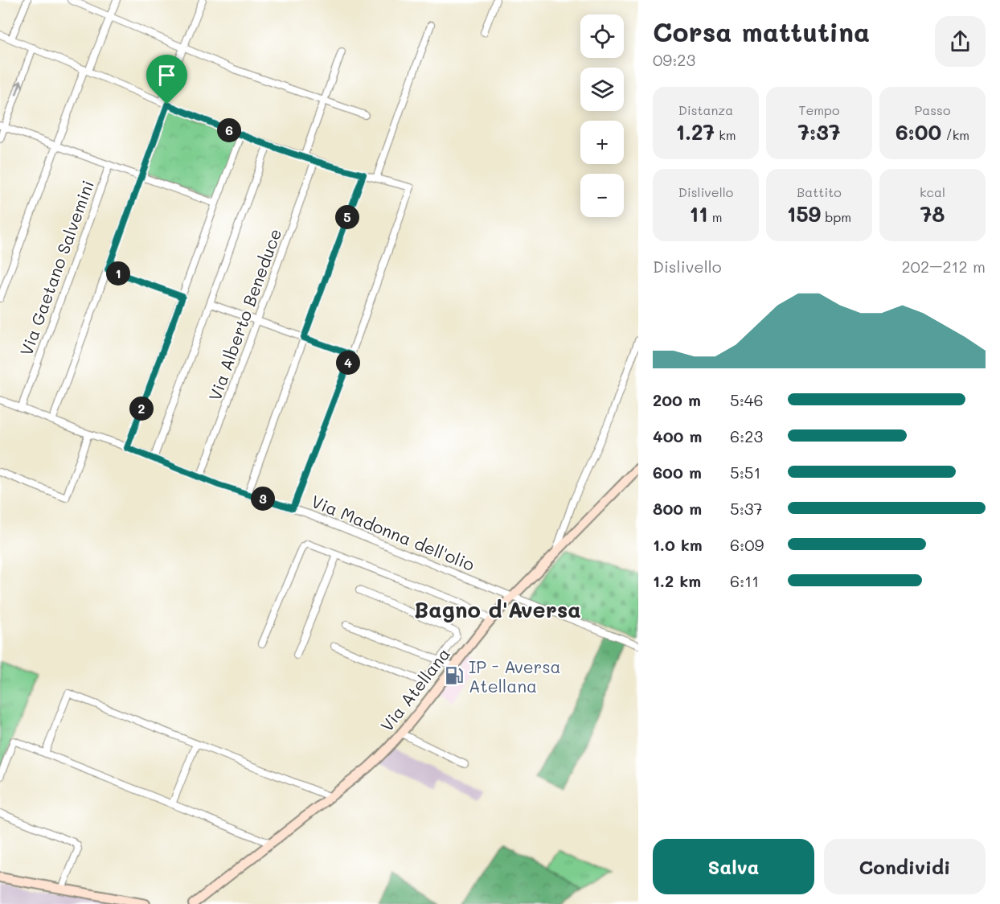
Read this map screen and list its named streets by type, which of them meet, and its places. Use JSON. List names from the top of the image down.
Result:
{
  "streets": {
    "main road": ["Via Atellana"],
    "street": ["Via Gaetano Salvemini", "Via Alberto Beneduce", "Via Madonna dell'olio"]
  },
  "crossings": [
    ["Via Gaetano Salvemini", "Via Madonna dell'olio"],
    ["Via Alberto Beneduce", "Via Madonna dell'olio"],
    ["Via Madonna dell'olio", "Via Atellana"]
  ],
  "districts": ["Bagno d'Aversa"],
  "places": {
    "fuel station": ["IP - Aversa Atellana"]
  },
  "page": {
    "heading": ["Corsa mattutina", "09:23"],
    "map_buttons": ["+", "−"],
    "stats": [
      ["Distanza", "1.27 km"],
      ["Tempo", "7:37"],
      ["Passo", "6:00 /km"],
      ["Dislivello", "11 m"],
      ["Battito", "159 bpm"],
      ["kcal", "78"]
    ],
    "pins": [
      "6",
      "5",
      "1",
      "4",
      "2",
      "3"
    ],
    "chart": ["Dislivello", "202–212 m"],
    "list": [
      {
        "name": "200 m",
        "note": "5:46"
      },
      {
        "name": "400 m",
        "note": "6:23"
      },
      {
        "name": "600 m",
        "note": "5:51"
      },
      {
        "name": "800 m",
        "note": "5:37"
      },
      {
        "name": "1.0 km",
        "note": "6:09"
      },
      {
        "name": "1.2 km",
        "note": "6:11"
      }
    ],
    "buttons": ["Salva", "Condividi"]
  }
}
